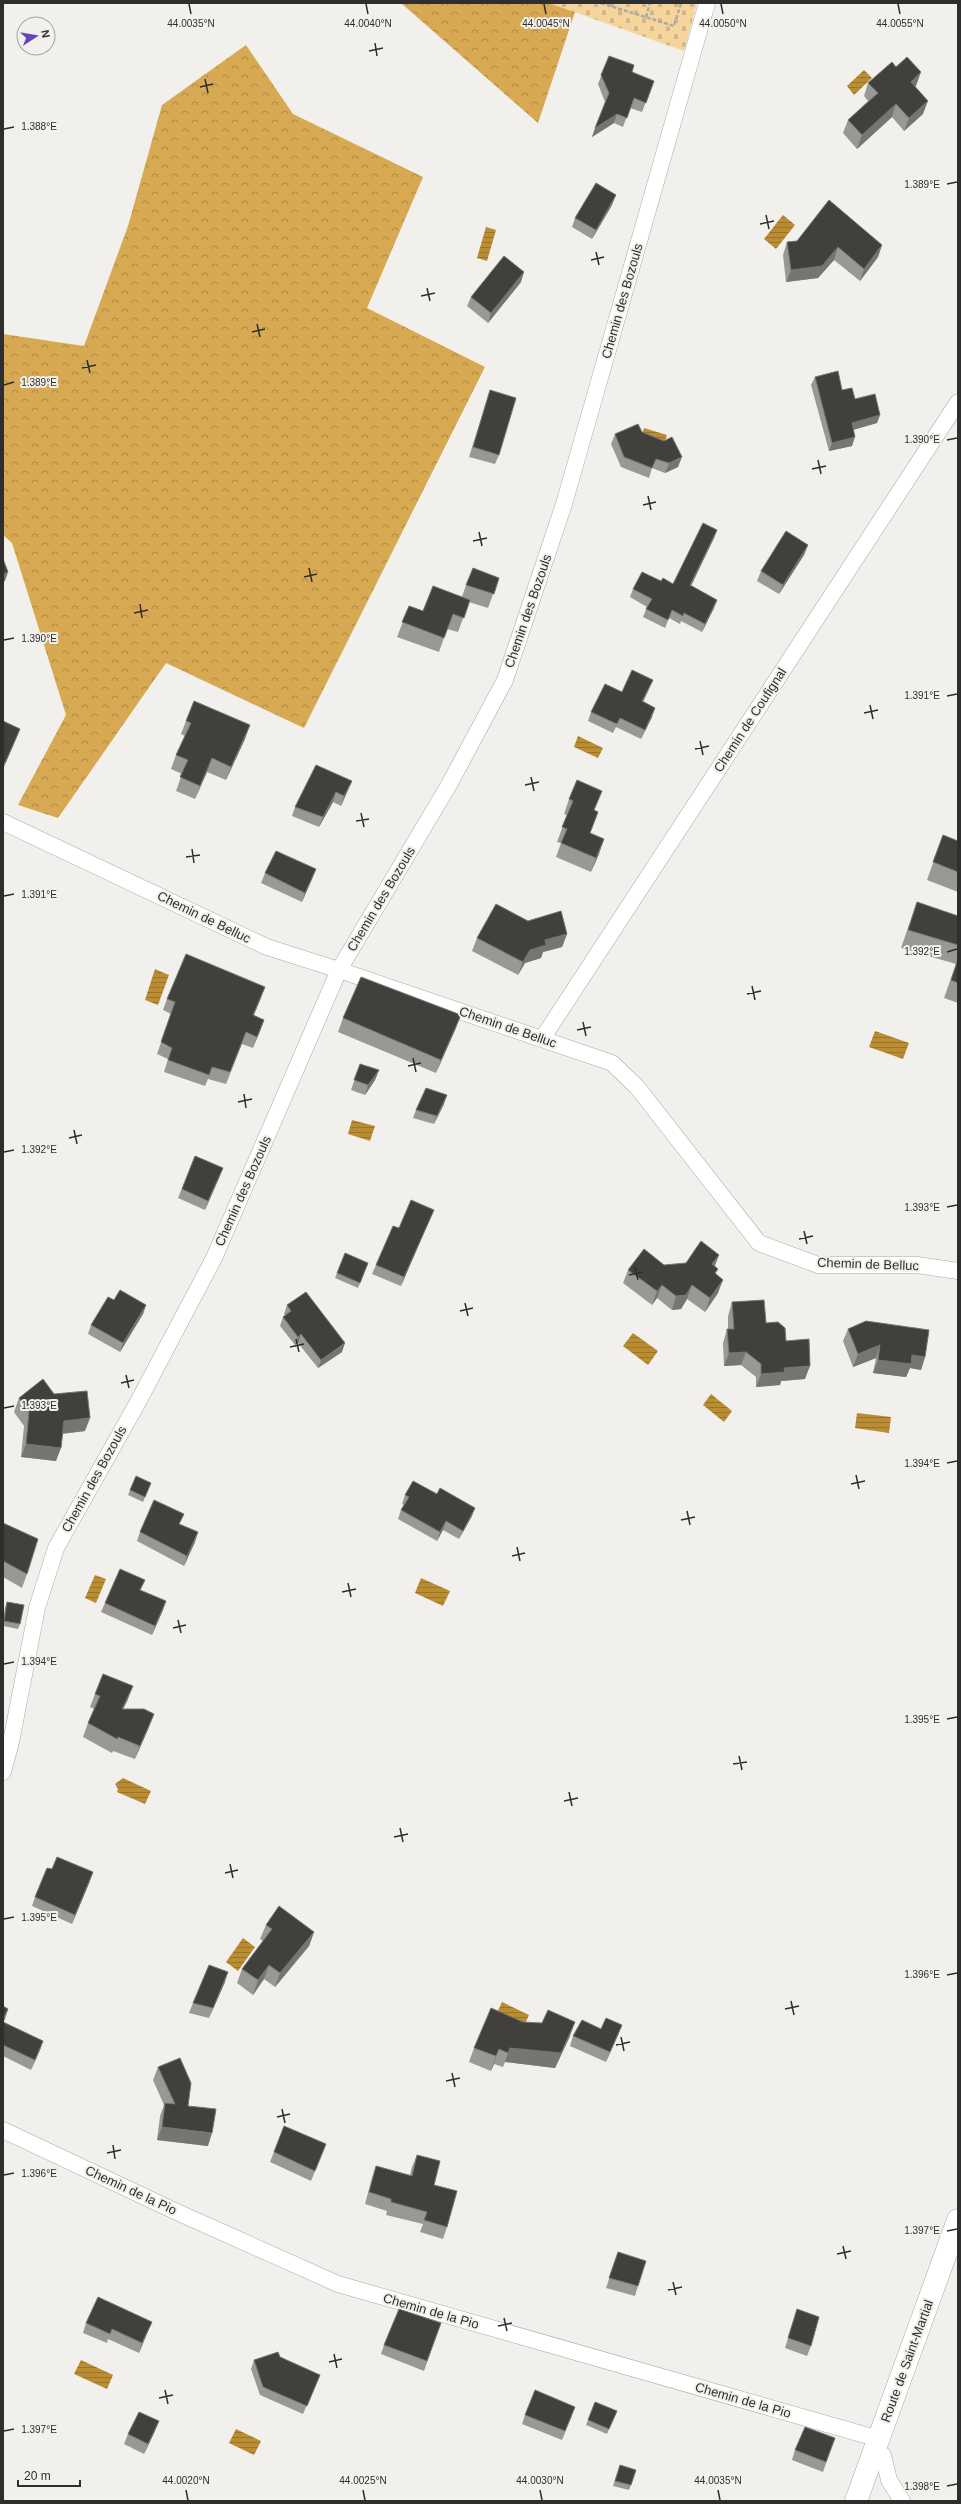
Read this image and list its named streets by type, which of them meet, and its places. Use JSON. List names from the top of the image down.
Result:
{
  "streets": {
    "main road": ["Route de Saint-Martial"],
    "street": [
      "Chemin des Bozouls",
      "Chemin de Coufignal",
      "Chemin de Belluc",
      "Chemin de la Pio"
    ]
  },
  "crossings": [
    ["Chemin des Bozouls", "Chemin de Belluc"],
    ["Chemin de Coufignal", "Chemin de Belluc"],
    ["Chemin de la Pio", "Route de Saint-Martial"]
  ],
  "scale_bar": "20 m",
  "north": "right",
  "coordinates": [
    "44.0035°N",
    "44.0040°N",
    "44.0045°N",
    "44.0050°N",
    "44.0055°N",
    "1.388°E",
    "1.389°E",
    "1.390°E",
    "1.391°E",
    "1.392°E",
    "1.393°E",
    "1.394°E",
    "1.395°E",
    "1.396°E",
    "1.397°E",
    "44.0020°N",
    "44.0025°N",
    "44.0030°N",
    "1.398°E"
  ]
}
